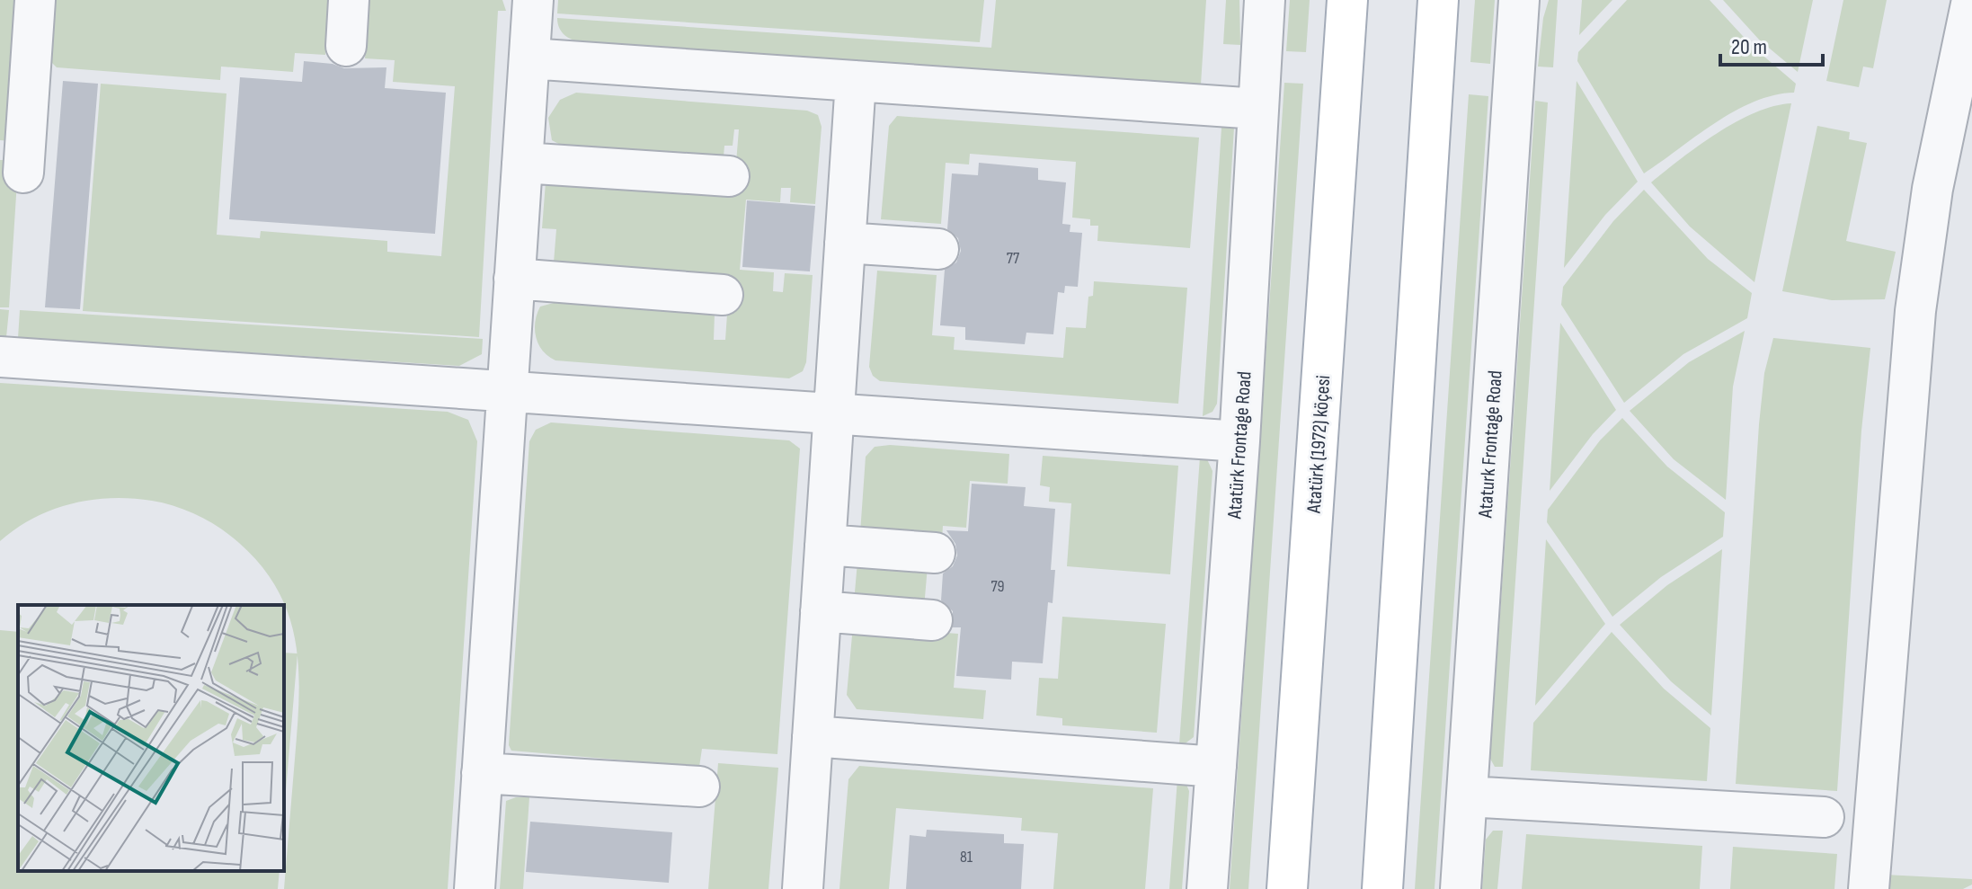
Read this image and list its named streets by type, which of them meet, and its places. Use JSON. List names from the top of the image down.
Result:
{
  "streets": {
    "main road": ["Atatürk (1972) köçesi"],
    "street": ["Ataturk Frontage Road", "Atatürk Frontage Road"]
  },
  "house_numbers": ["77", "79", "81"],
  "scale_bar": "20 m"
}
